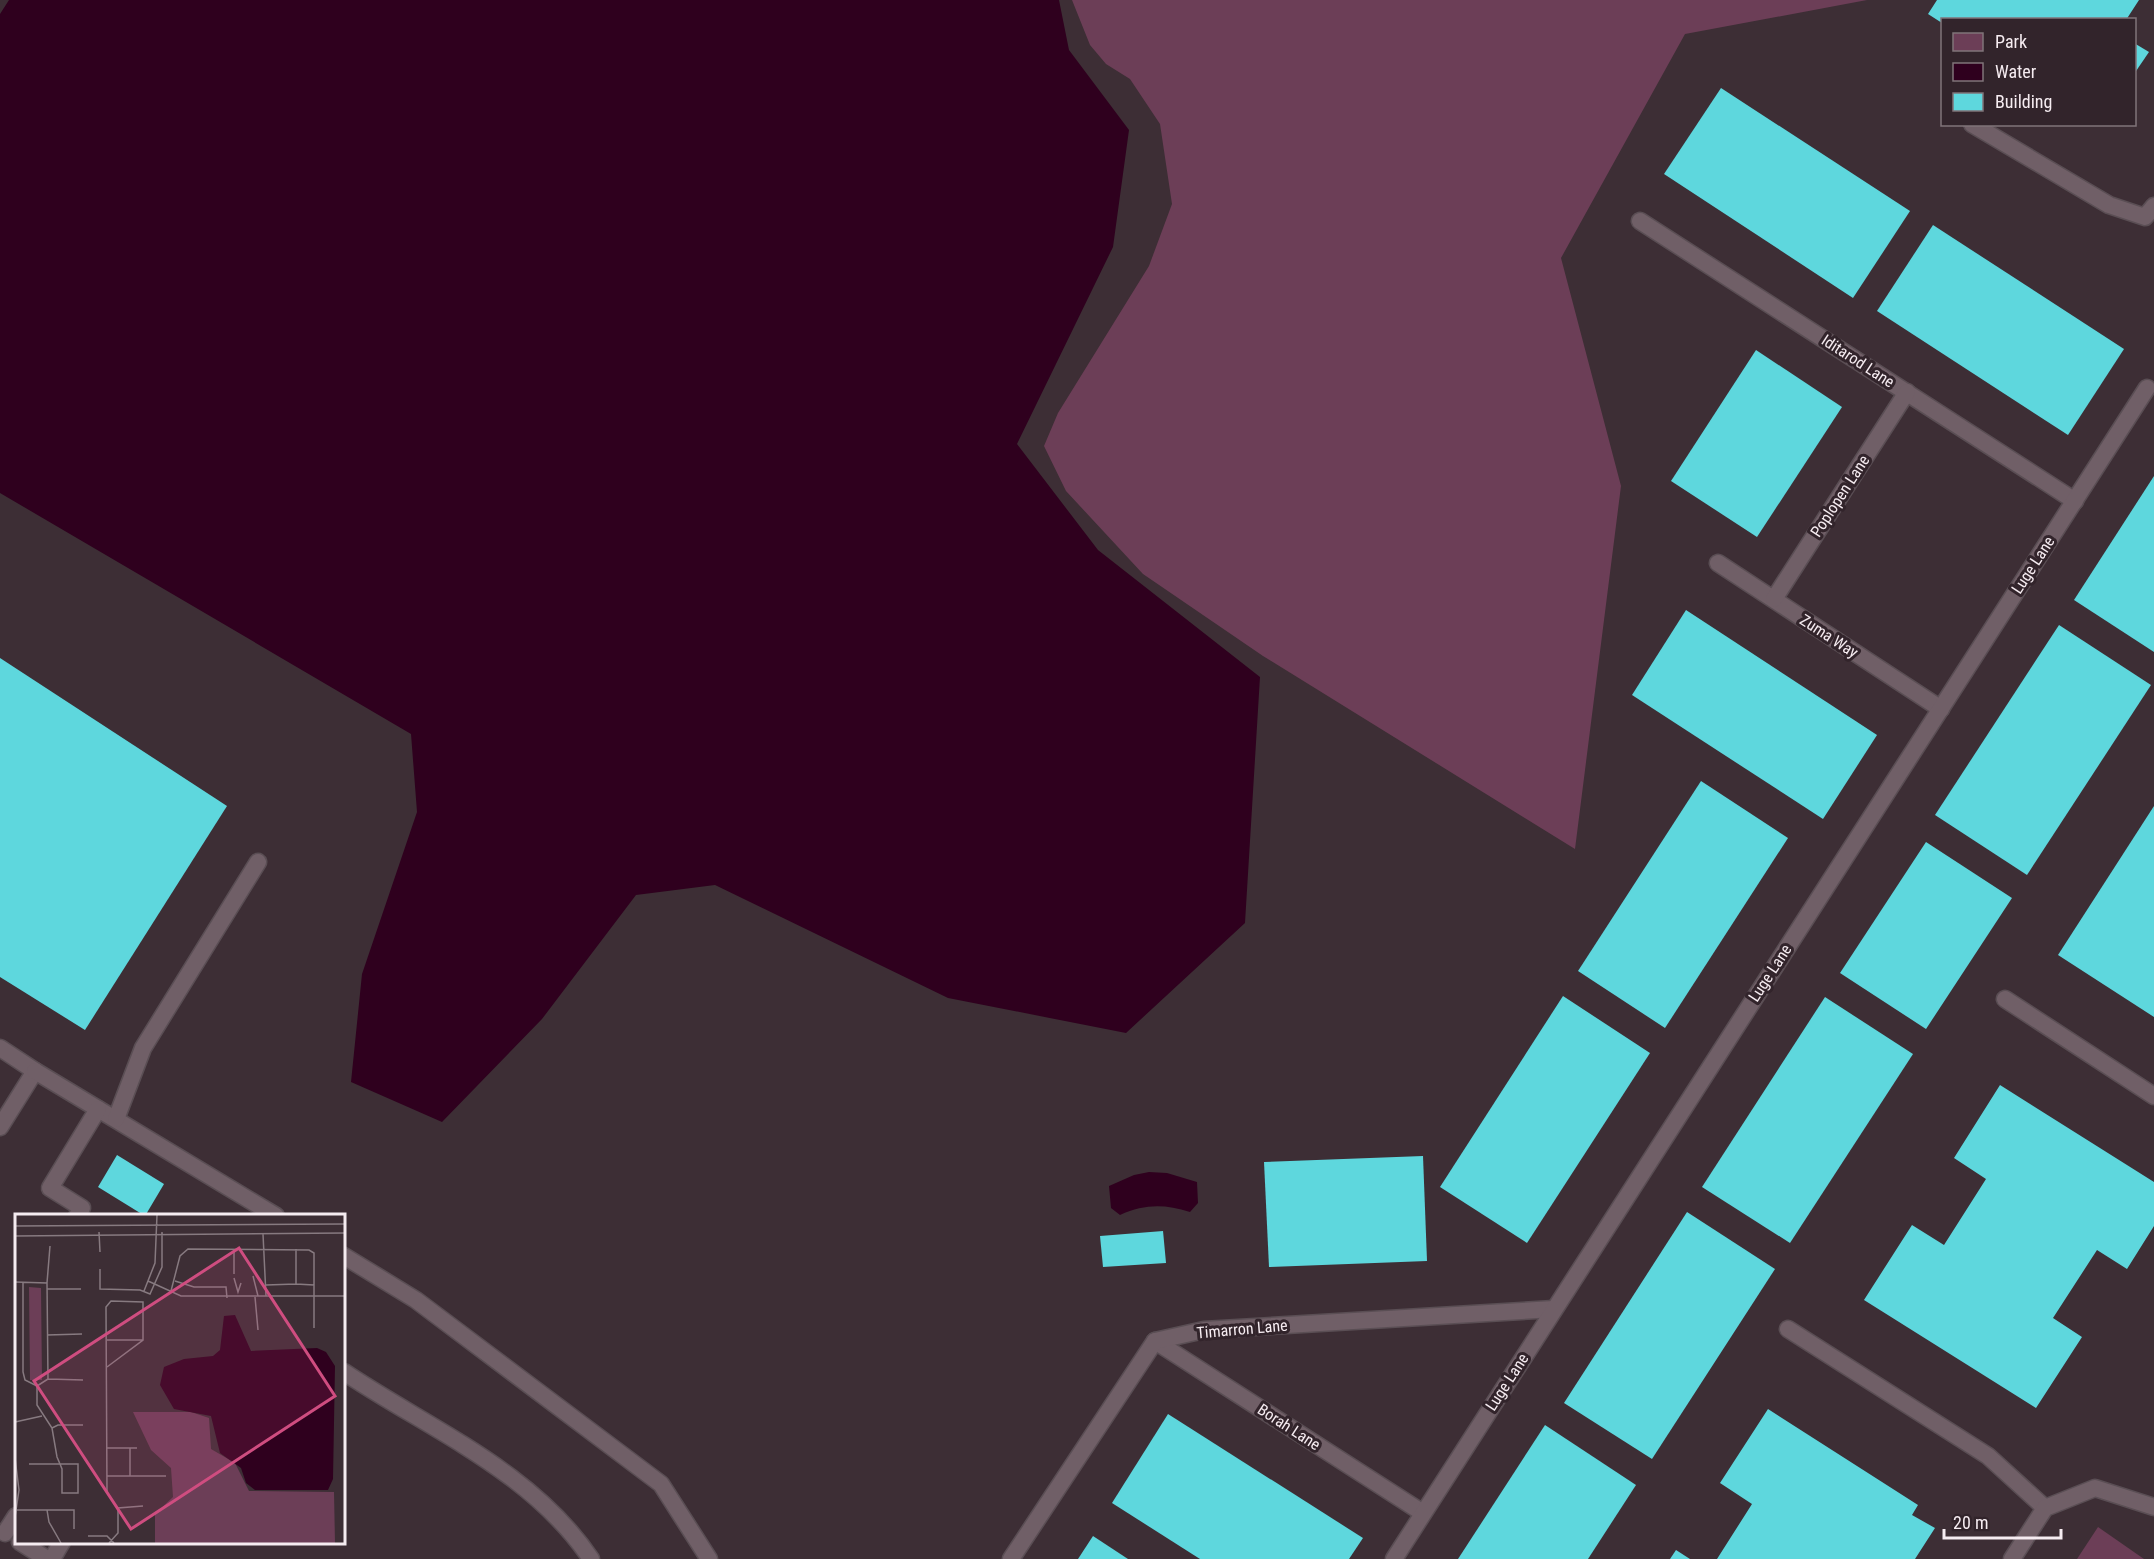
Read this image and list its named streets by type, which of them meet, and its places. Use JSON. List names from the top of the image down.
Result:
{
  "streets": {
    "lane": [
      "Iditarod Lane",
      "Poplopen Lane",
      "Luge Lane",
      "Zuma Way",
      "Timarron Lane",
      "Borah Lane"
    ]
  },
  "crossings": [
    ["Iditarod Lane", "Poplopen Lane"],
    ["Iditarod Lane", "Luge Lane"],
    ["Poplopen Lane", "Zuma Way"],
    ["Luge Lane", "Zuma Way"],
    ["Luge Lane", "Timarron Lane"],
    ["Luge Lane", "Borah Lane"],
    ["Timarron Lane", "Borah Lane"]
  ],
  "legend": ["Park", "Water", "Building"],
  "scale_bar": "20 m"
}
